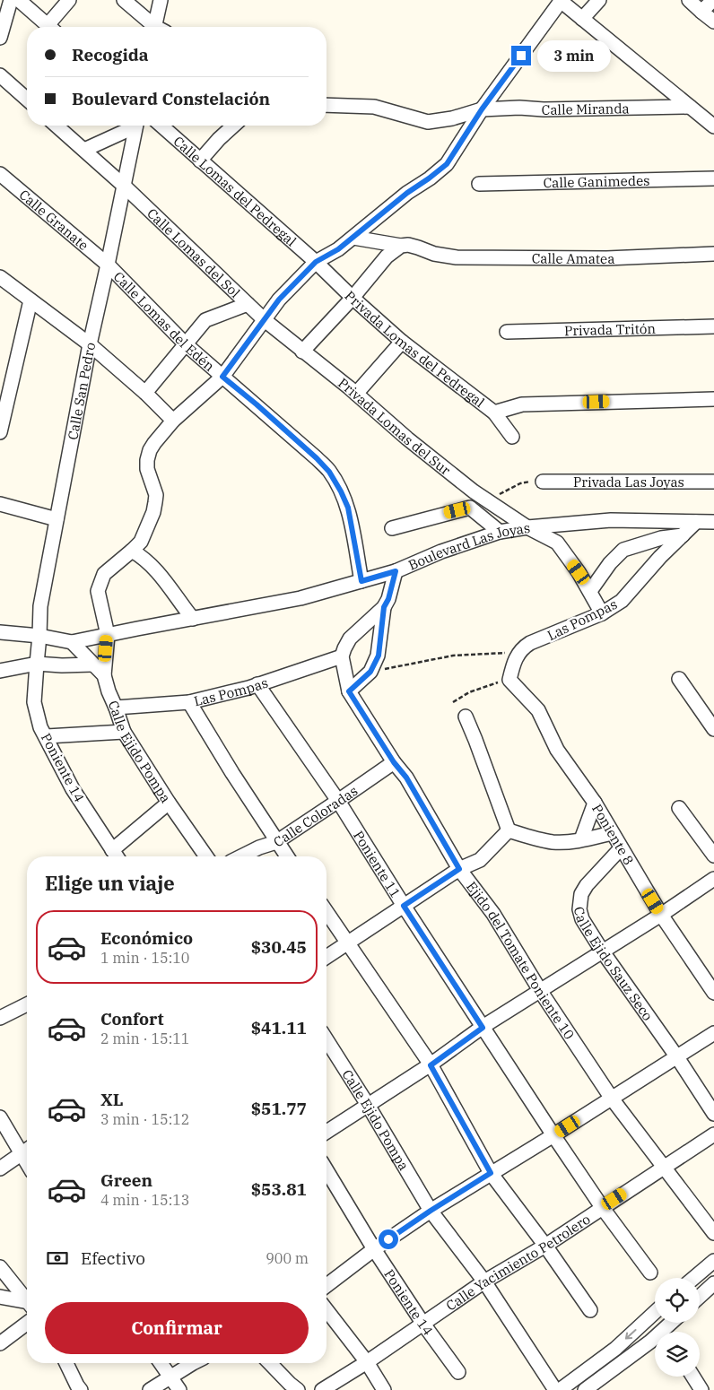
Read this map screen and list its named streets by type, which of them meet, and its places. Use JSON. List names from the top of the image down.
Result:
{
  "streets": {
    "street": [
      "Calle Miranda",
      "Calle Ganimedes",
      "Calle Lomas del Pedregal",
      "Calle Granate",
      "Calle Lomas del Sol",
      "Calle Amatea",
      "Calle Lomas del Edén",
      "Privada Tritón",
      "Privada Lomas del Pedregal",
      "Calle San Pedro",
      "Privada Lomas del Sur",
      "Privada Las Joyas",
      "Boulevard Las Joyas",
      "Las Pompas",
      "Calle Ejido Pompa",
      "Poniente 14",
      "Calle Coloradas",
      "Poniente 8",
      "Poniente 11",
      "Ejido del Tomate Poniente 10",
      "Calle Ejido Sauz Seco",
      "Calle Yacimiento Petrolero"
    ]
  },
  "crossings": [
    ["Calle Lomas del Pedregal", "Privada Lomas del Pedregal"],
    ["Calle Granate", "Calle Lomas del Edén"],
    ["Calle Granate", "Calle San Pedro"],
    ["Calle Lomas del Sol", "Calle San Pedro"],
    ["Calle Lomas del Sol", "Privada Lomas del Sur"],
    ["Calle Lomas del Edén", "Calle San Pedro"],
    ["Calle Lomas del Edén", "Boulevard Las Joyas"],
    ["Calle San Pedro", "Poniente 14"],
    ["Privada Lomas del Sur", "Boulevard Las Joyas"],
    ["Privada Lomas del Sur", "Las Pompas"],
    ["Boulevard Las Joyas", "Las Pompas"],
    ["Boulevard Las Joyas", "Calle Ejido Pompa"],
    ["Las Pompas", "Calle Ejido Pompa"],
    ["Las Pompas", "Poniente 11"],
    ["Las Pompas", "Ejido del Tomate Poniente 10"],
    ["Calle Ejido Pompa", "Calle Yacimiento Petrolero"],
    ["Poniente 14", "Calle Yacimiento Petrolero"],
    ["Calle Coloradas", "Poniente 11"],
    ["Calle Coloradas", "Ejido del Tomate Poniente 10"],
    ["Poniente 8", "Calle Ejido Sauz Seco"],
    ["Poniente 11", "Calle Yacimiento Petrolero"],
    ["Ejido del Tomate Poniente 10", "Calle Yacimiento Petrolero"]
  ],
  "page": {
    "banner": ["Recogida", "Boulevard Constelación"],
    "bubble": "3 min",
    "heading": "Elige un viaje",
    "list": [
      {
        "name": "Económico",
        "note": "1 min · 15:10",
        "value": "$30.45"
      },
      {
        "name": "Confort",
        "note": "2 min · 15:11",
        "value": "$41.11"
      },
      {
        "name": "XL",
        "note": "3 min · 15:12",
        "value": "$51.77"
      },
      {
        "name": "Green",
        "note": "4 min · 15:13",
        "value": "$53.81"
      }
    ],
    "pay": ["Efectivo", "900 m"],
    "buttons": "Confirmar"
  }
}
